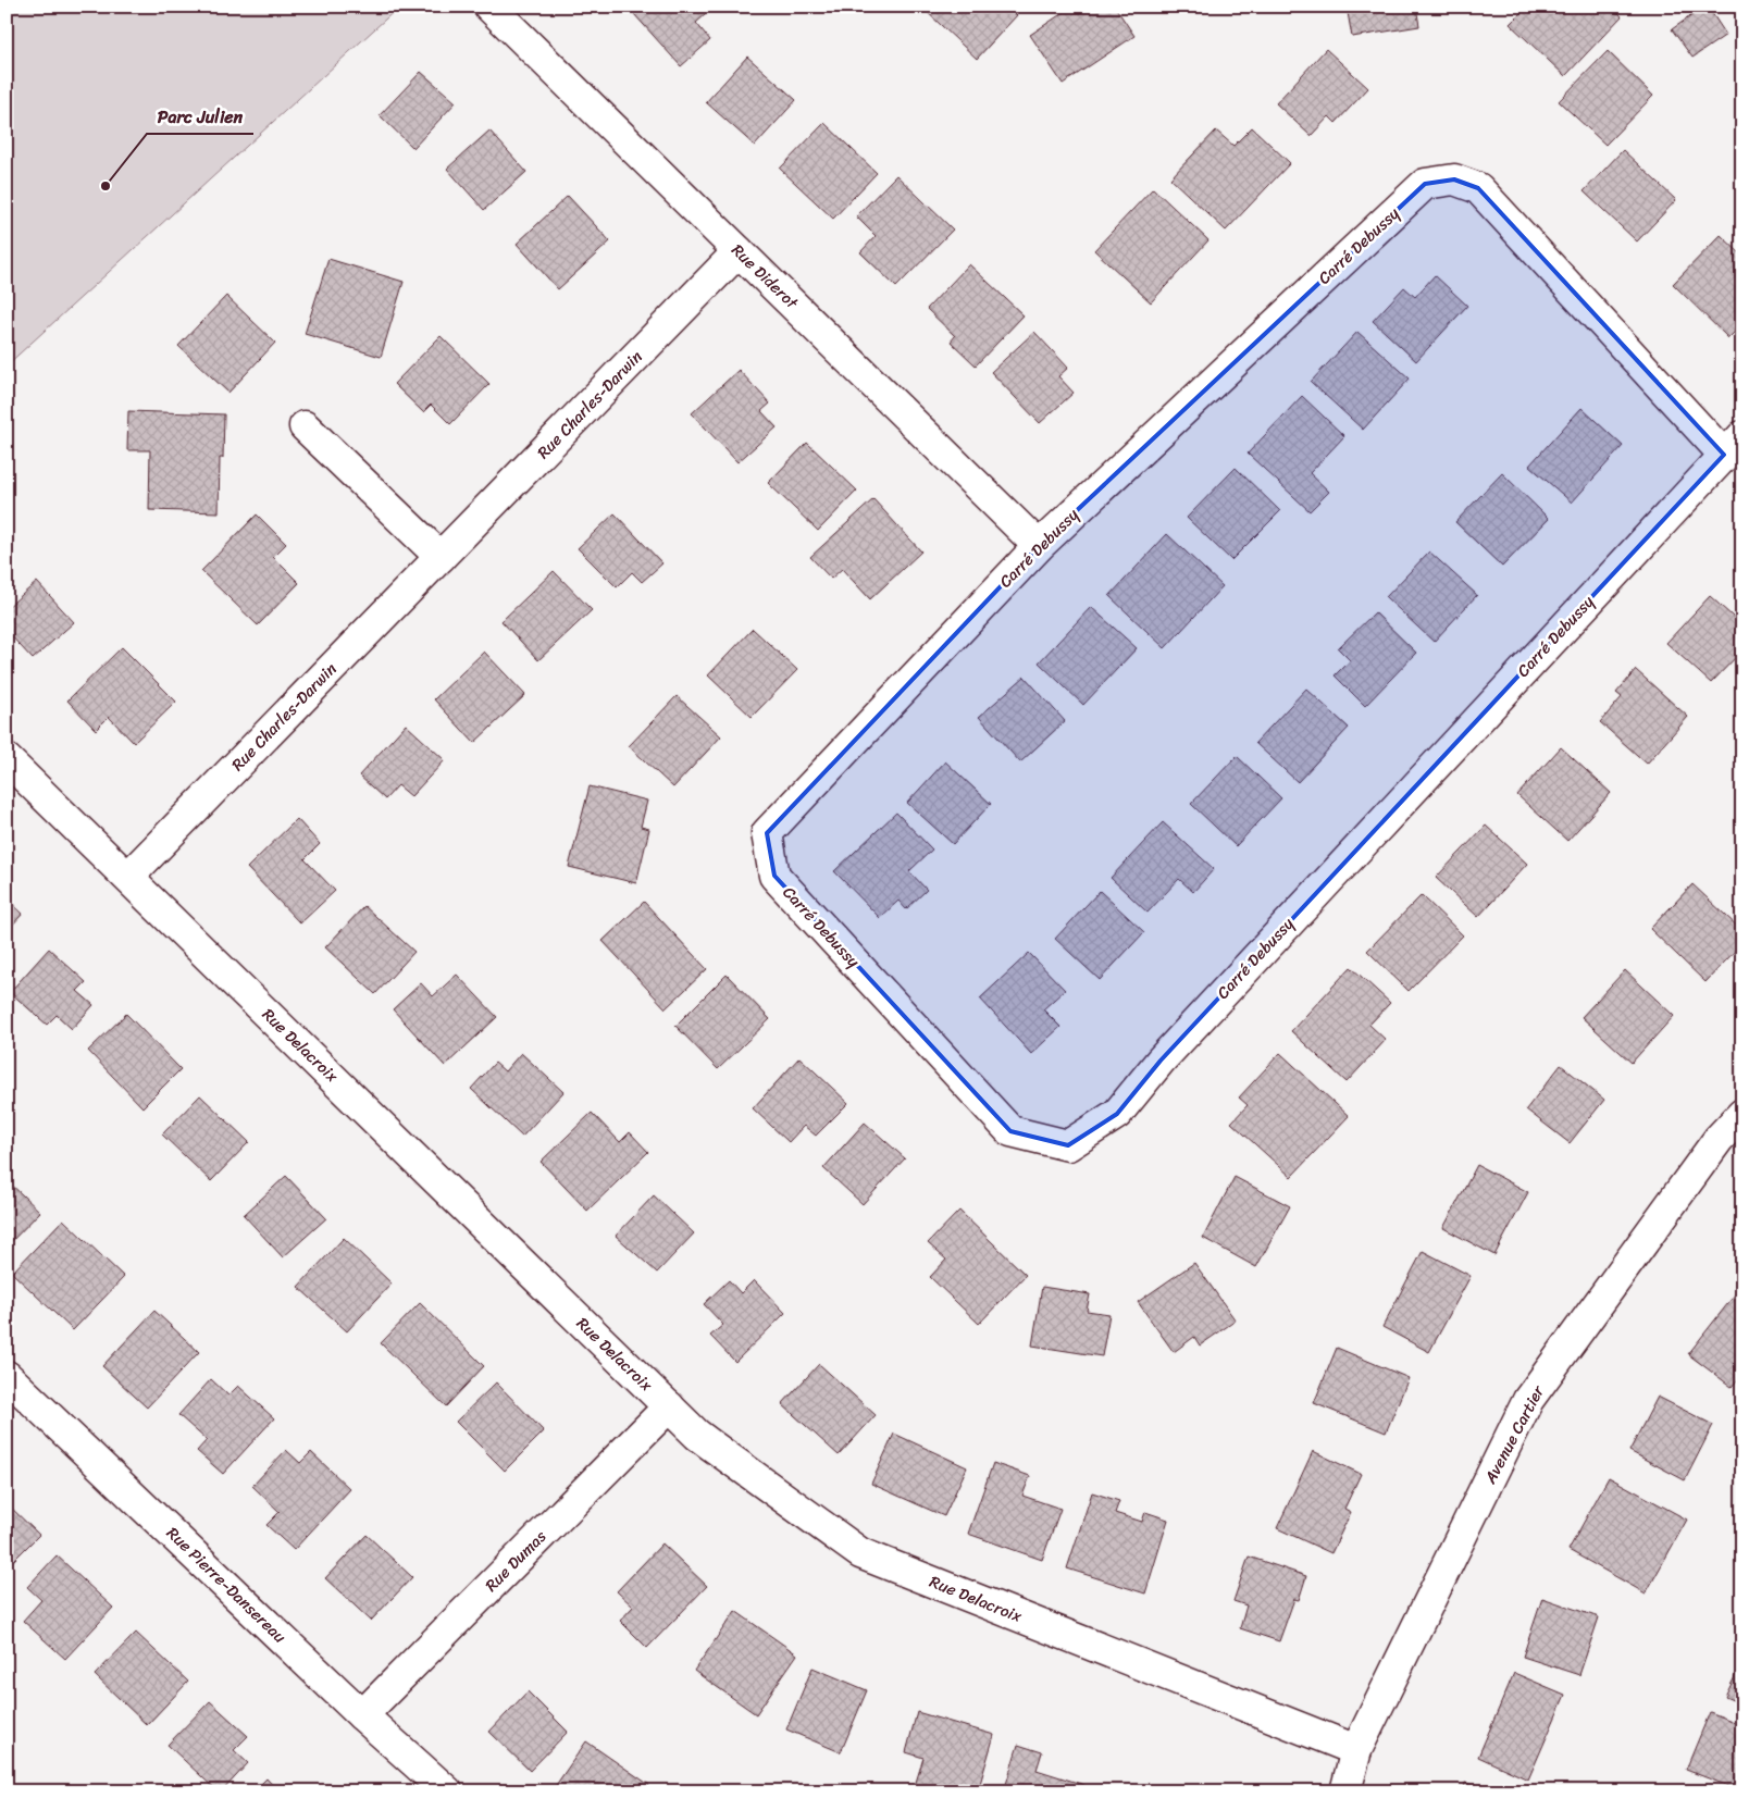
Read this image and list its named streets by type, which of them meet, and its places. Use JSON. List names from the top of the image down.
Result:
{
  "streets": {
    "street": [
      "Carré Debussy",
      "Rue Diderot",
      "Rue Charles-Darwin",
      "Rue Delacroix",
      "Avenue Cartier",
      "Rue Dumas",
      "Rue Pierre-Dansereau"
    ]
  },
  "crossings": [
    ["Carré Debussy", "Rue Diderot"],
    ["Rue Diderot", "Rue Charles-Darwin"],
    ["Rue Charles-Darwin", "Rue Delacroix"],
    ["Rue Delacroix", "Avenue Cartier"],
    ["Rue Delacroix", "Rue Dumas"],
    ["Rue Dumas", "Rue Pierre-Dansereau"]
  ],
  "places": ["Parc Julien"]
}
